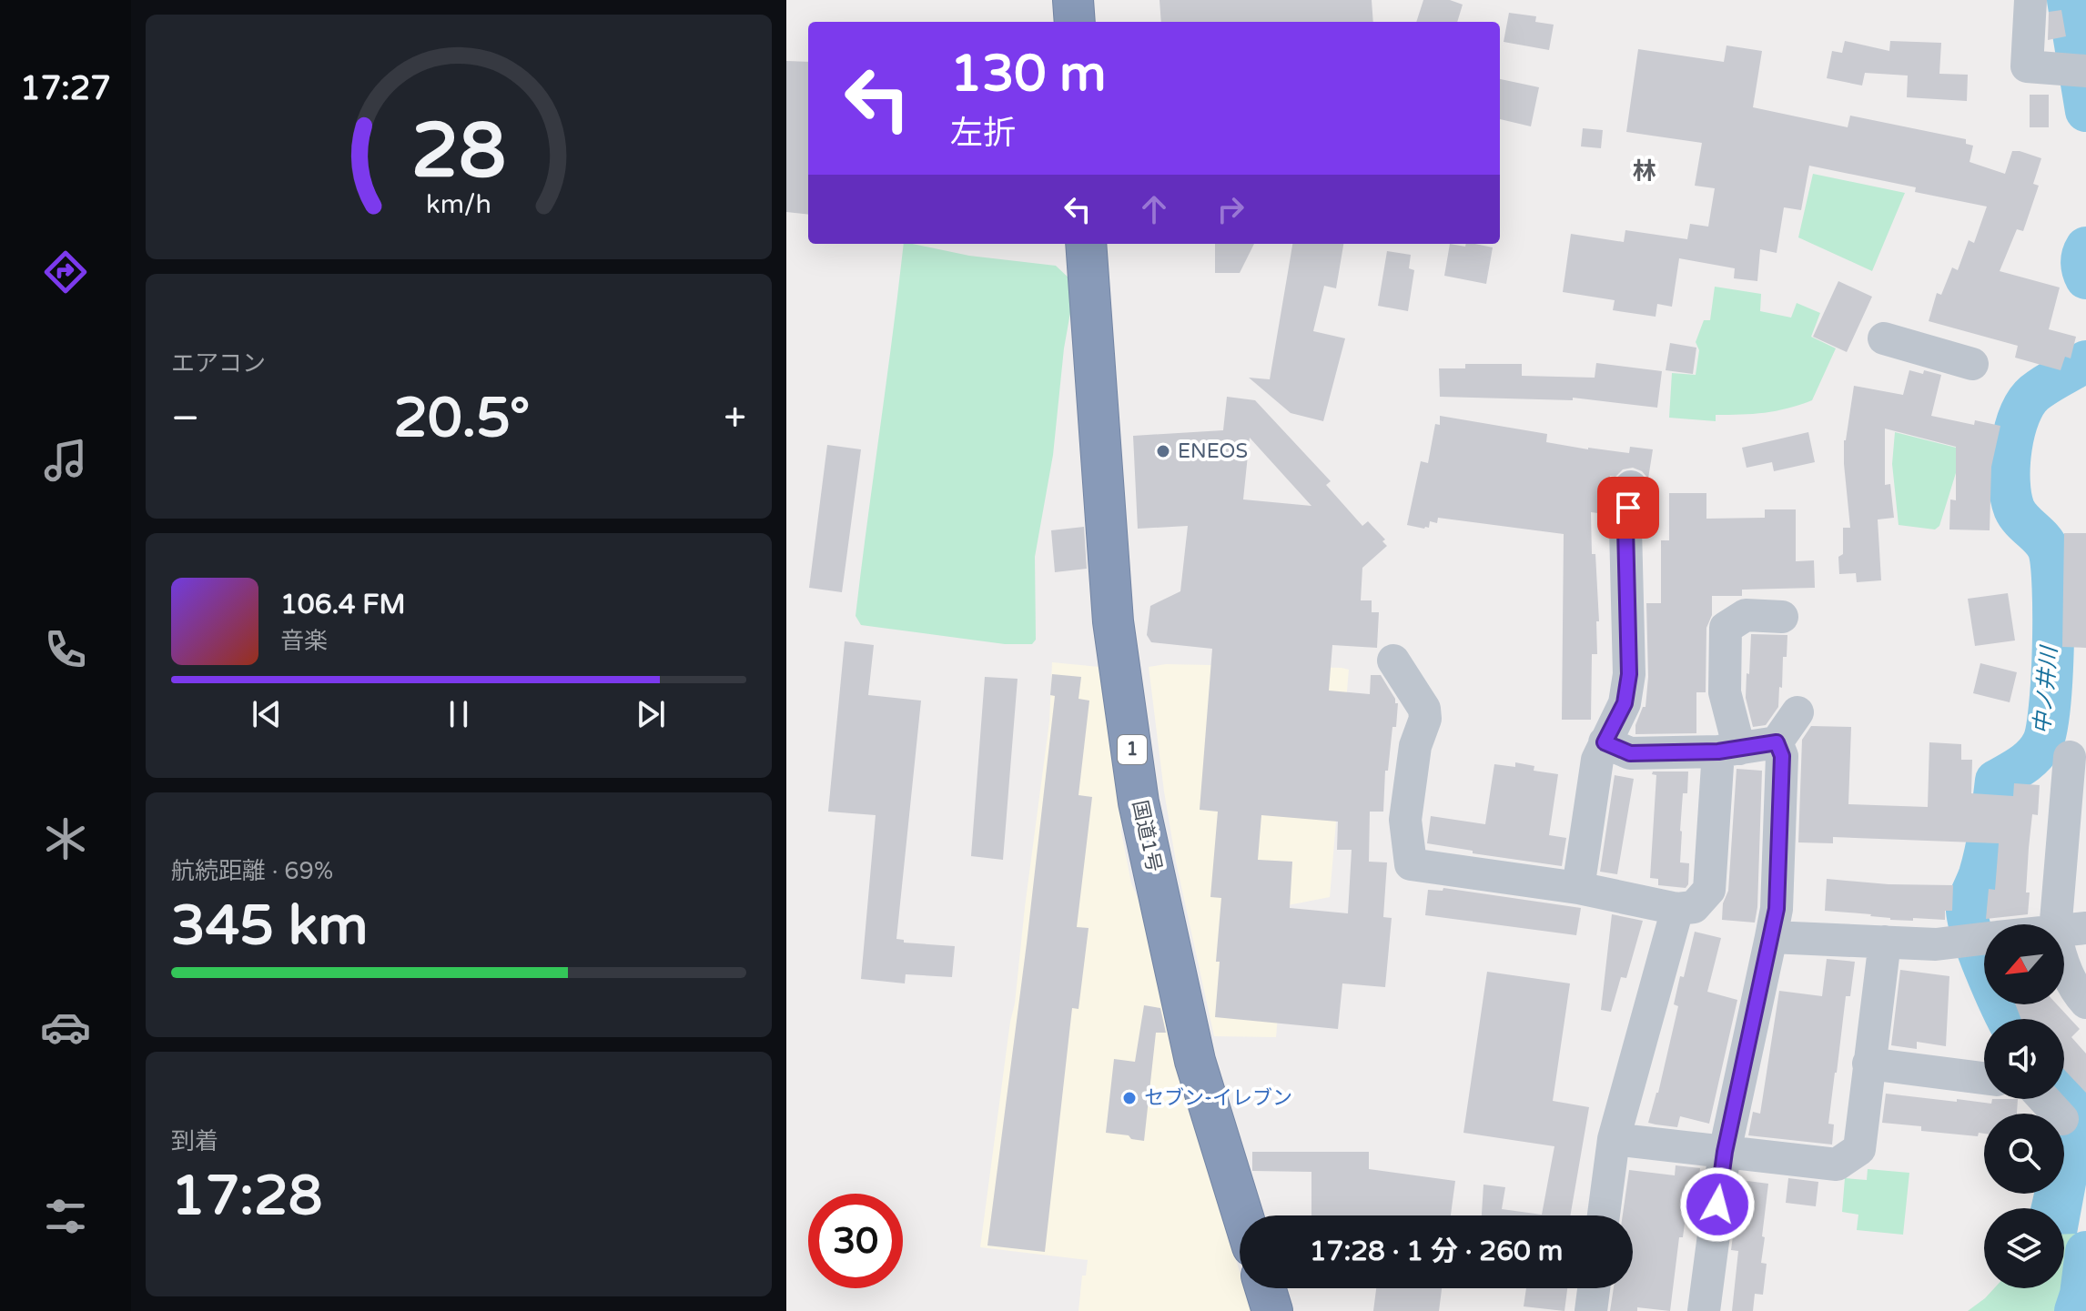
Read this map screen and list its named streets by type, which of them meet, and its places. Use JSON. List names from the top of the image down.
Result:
{
  "streets": {
    "highway": ["1", "国道1号"]
  },
  "districts": ["林"],
  "water": ["中ノ井川"],
  "places": ["ENEOS", "セブン-イレブン"],
  "north": "bottom left",
  "page": {
    "tabs": "17:27",
    "turn": ["130 m", "左折"],
    "tile": [
      "エアコン",
      ["航続距離 · 69%", "345 km"],
      ["到着", "17:28"]
    ],
    "heat": ["−", "20.5°", "+"],
    "song": ["106.4 FM", "音楽"],
    "limit": "30",
    "trip": "17:28 · 1 分 · 260 m",
    "gauge": ["28", "km/h"]
  }
}
